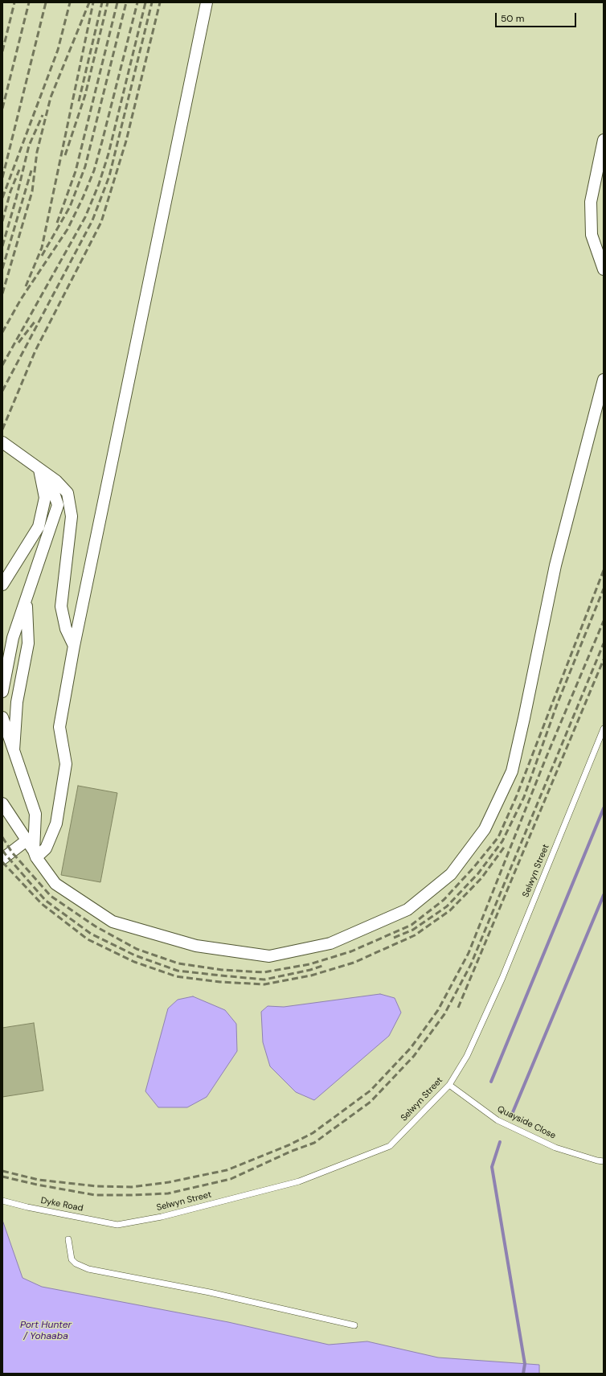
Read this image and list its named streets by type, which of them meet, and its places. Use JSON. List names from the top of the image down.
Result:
{
  "streets": {
    "lane": ["Selwyn Street", "Quayside Close", "Dyke Road"]
  },
  "crossings": [
    ["Selwyn Street", "Quayside Close"],
    ["Selwyn Street", "Dyke Road"]
  ],
  "water": ["Port Hunter / Yohaaba"],
  "scale_bar": "50 m"
}
